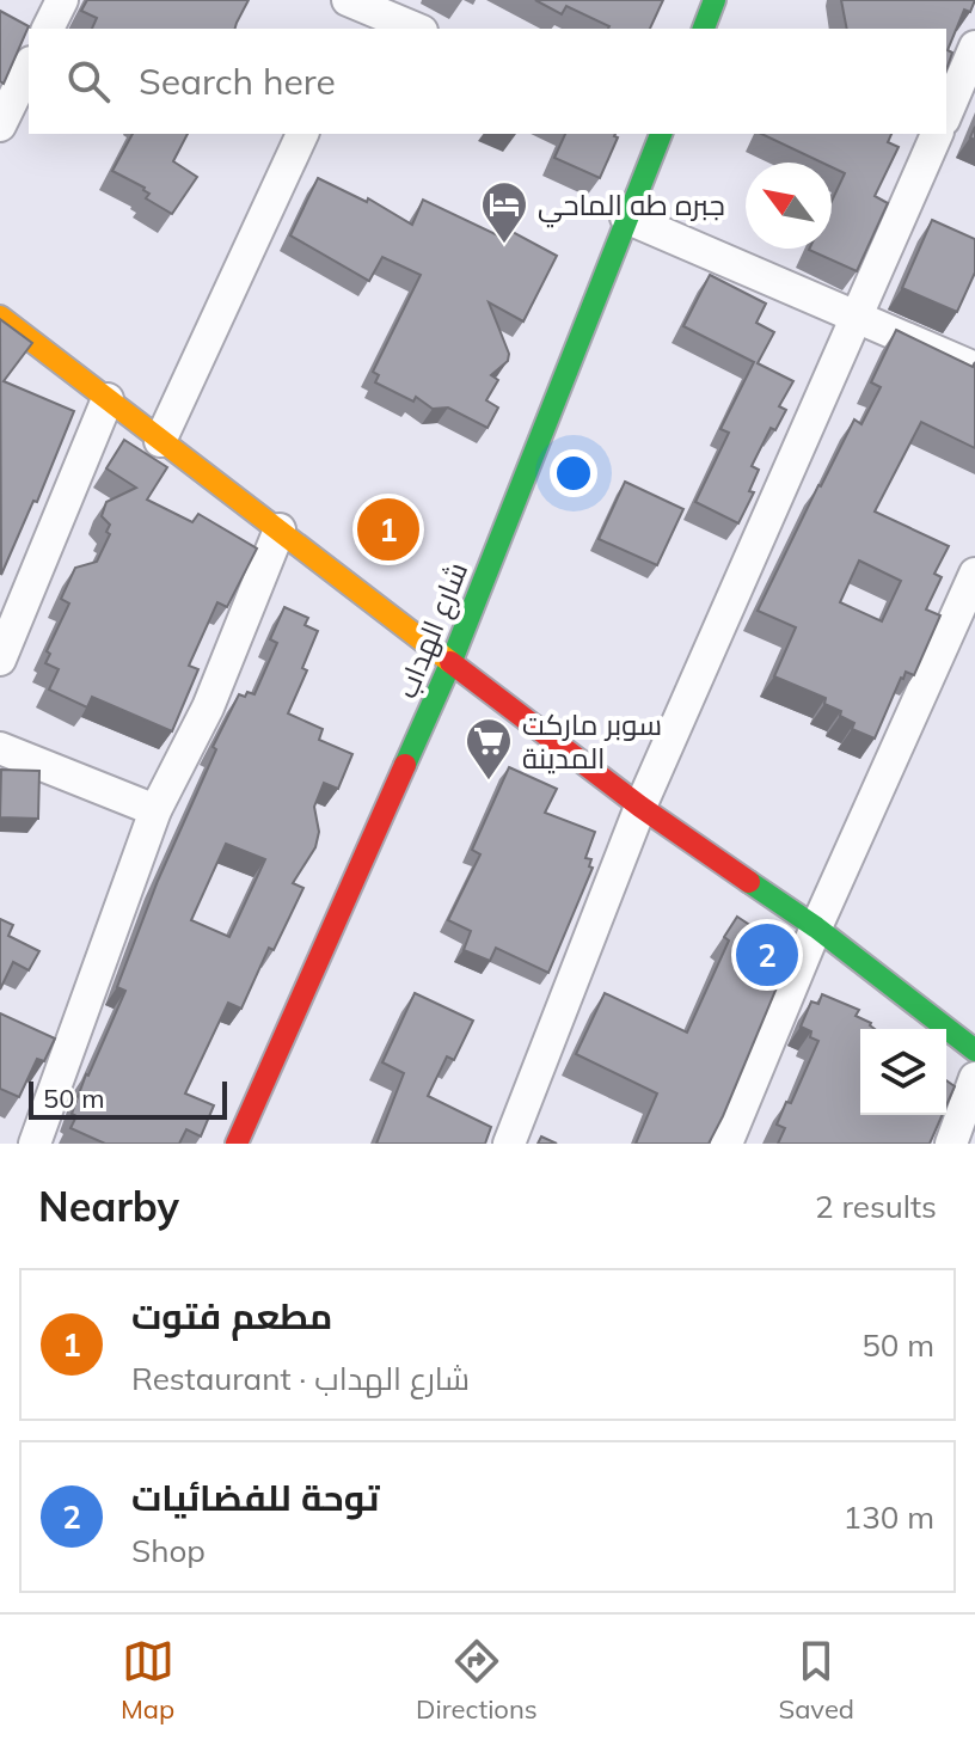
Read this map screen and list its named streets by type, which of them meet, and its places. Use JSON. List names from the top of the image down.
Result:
{
  "streets": {
    "street": ["شارع الهداب"]
  },
  "places": {
    "hotel": ["جبره طه الماحي"],
    "supermarket": ["سوبر ماركت المدينة"]
  },
  "scale_bar": "50 m",
  "north": "top left",
  "page": {
    "search": "Search here",
    "pins": ["1", "2"],
    "scale": "50 m",
    "heading": ["Nearby", "2 results"],
    "list": [
      {
        "mark": "1",
        "name": "مطعم فتوت",
        "note": "Restaurant · شارع الهداب",
        "value": "50 m"
      },
      {
        "mark": "2",
        "name": "توحة للفضائيات",
        "note": "Shop",
        "value": "130 m"
      }
    ],
    "nav": ["Map", "Directions", "Saved"]
  }
}
